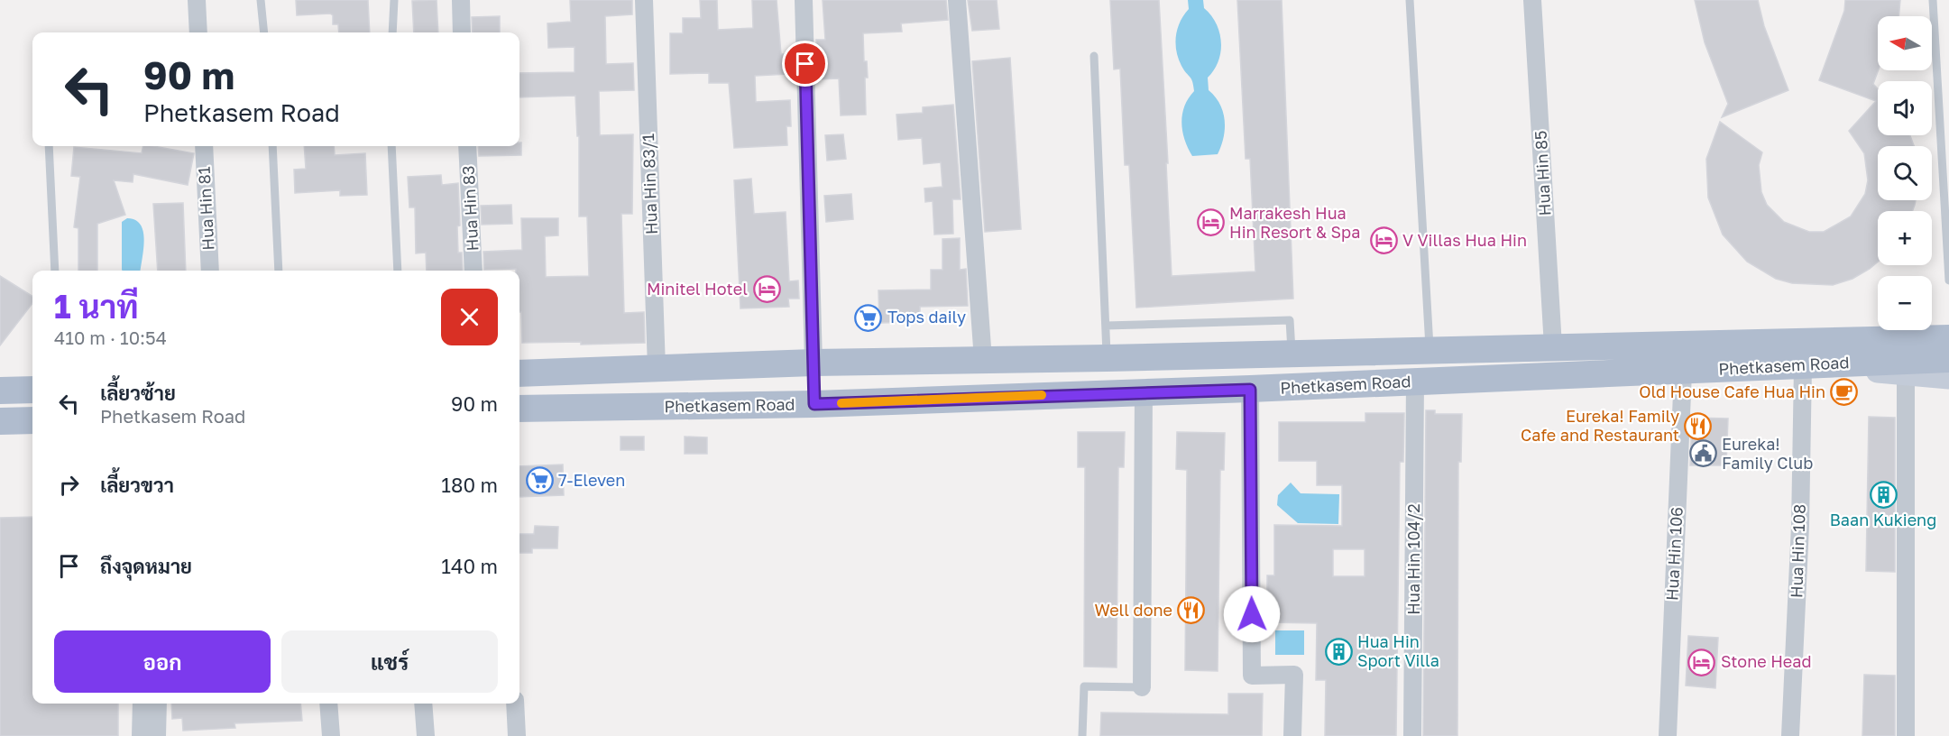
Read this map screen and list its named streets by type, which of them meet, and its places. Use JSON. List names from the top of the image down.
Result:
{
  "streets": {
    "main road": ["Phetkasem Road"],
    "street": [
      "Hua Hin 85",
      "Hua Hin 83/1",
      "Hua Hin 81",
      "Hua Hin 83",
      "Hua Hin 108",
      "Hua Hin 106",
      "Hua Hin 104/2"
    ]
  },
  "crossings": [
    ["Hua Hin 85", "Phetkasem Road"],
    ["Hua Hin 83/1", "Phetkasem Road"],
    ["Phetkasem Road", "Hua Hin 108"],
    ["Phetkasem Road", "Hua Hin 106"],
    ["Phetkasem Road", "Hua Hin 104/2"]
  ],
  "places": {
    "hotel": [
      "Marrakesh Hua Hin Resort & Spa",
      "V Villas Hua Hin",
      "Minitel Hotel",
      "Stone Head"
    ],
    "supermarket": ["Tops daily", "7-Eleven"],
    "cafe": ["Old House Cafe Hua Hin"],
    "restaurant": ["Eureka! Family Cafe and Restaurant", "Well done"],
    "public building": ["Eureka! Family Club"],
    "building": ["Baan Kukieng", "Hua Hin Sport Villa"]
  },
  "north": "left",
  "page": {
    "map_buttons": ["+", "−"],
    "turn": ["90 m", "Phetkasem Road"],
    "heading": ["1 นาที", "410 m · 10:54"],
    "list": [
      {
        "name": "เลี้ยวซ้าย",
        "note": "Phetkasem Road",
        "value": "90 m"
      },
      {
        "name": "เลี้ยวขวา",
        "value": "180 m"
      },
      {
        "name": "ถึงจุดหมาย",
        "value": "140 m"
      }
    ],
    "buttons": ["ออก", "แชร์"]
  }
}
